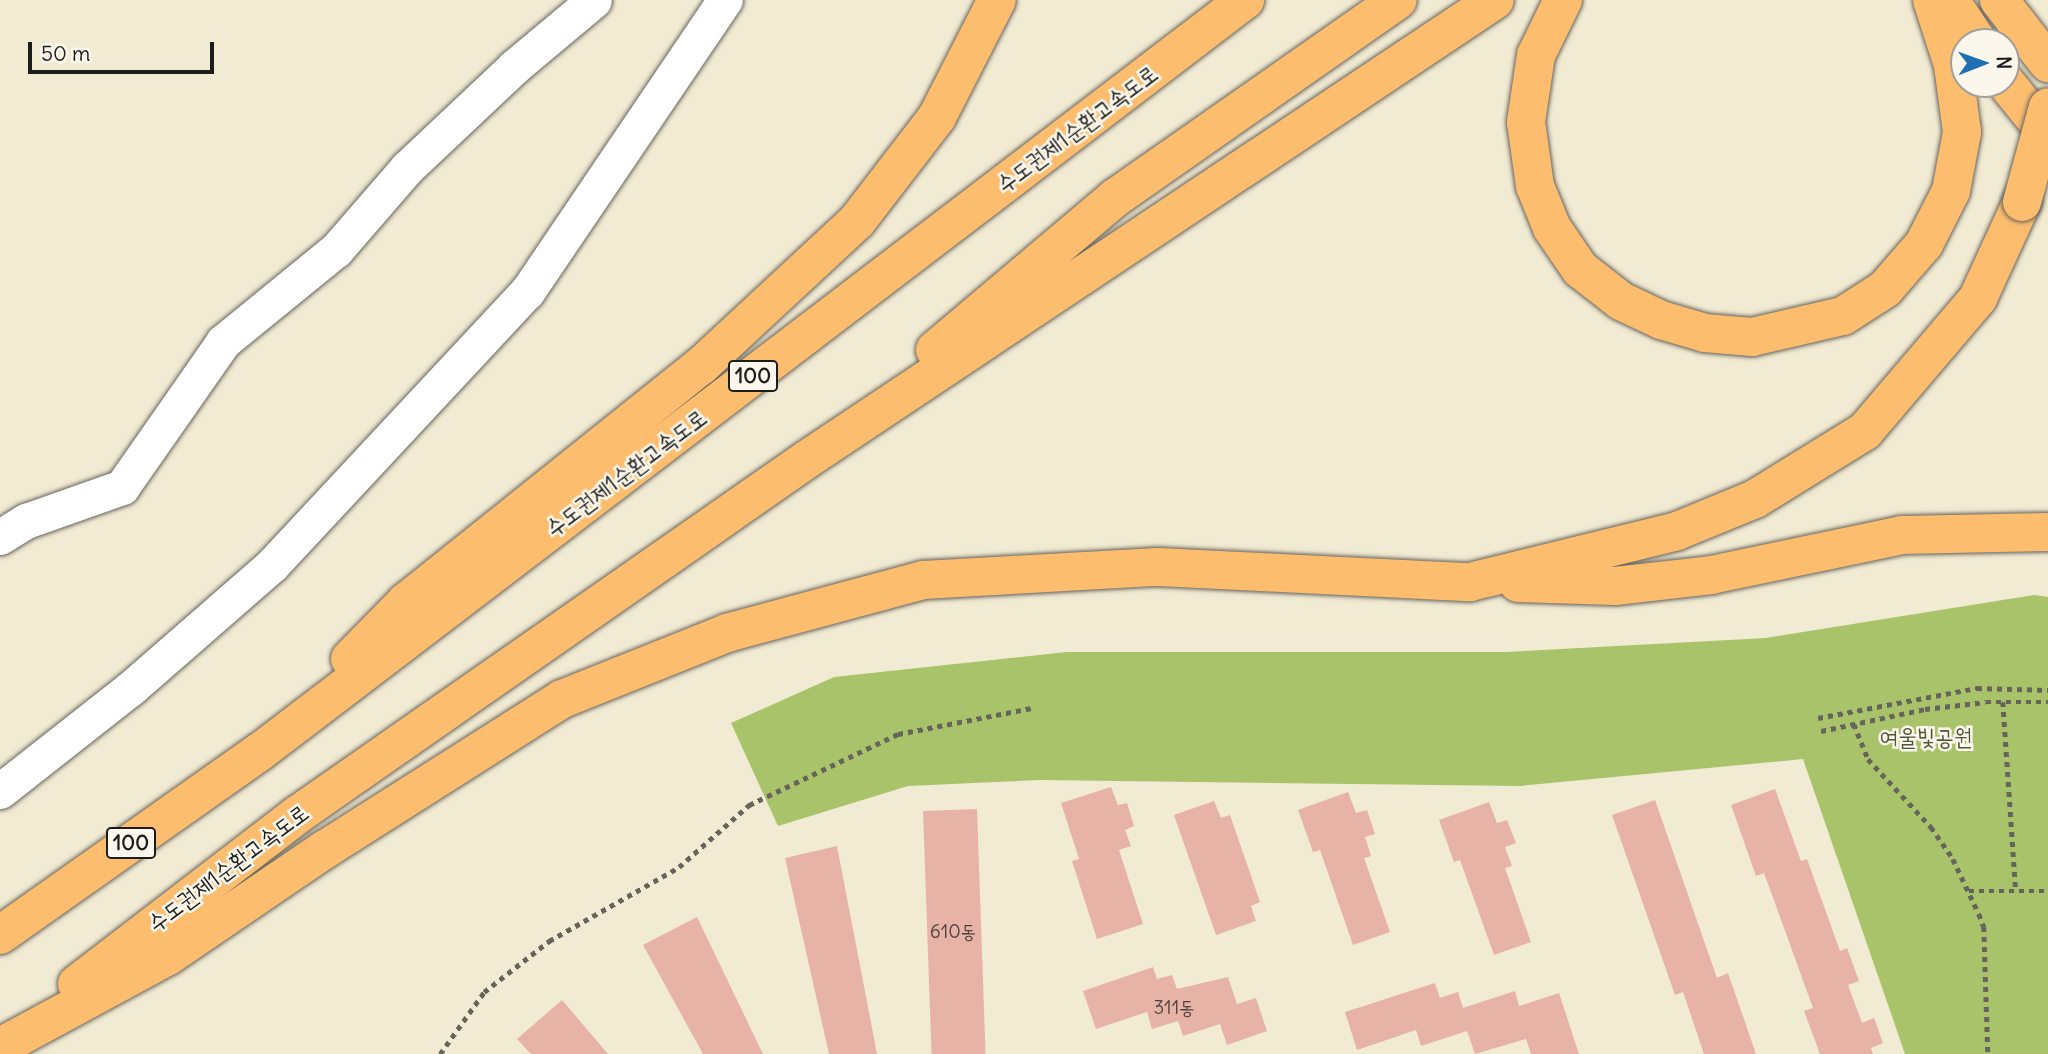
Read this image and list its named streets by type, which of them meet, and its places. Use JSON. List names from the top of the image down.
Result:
{
  "streets": {
    "highway": ["수도권제1순환고속도로", "100"]
  },
  "parks": ["여울빛공원"],
  "house_numbers": ["610동", "311동"],
  "scale_bar": "50 m",
  "north": "right"
}
